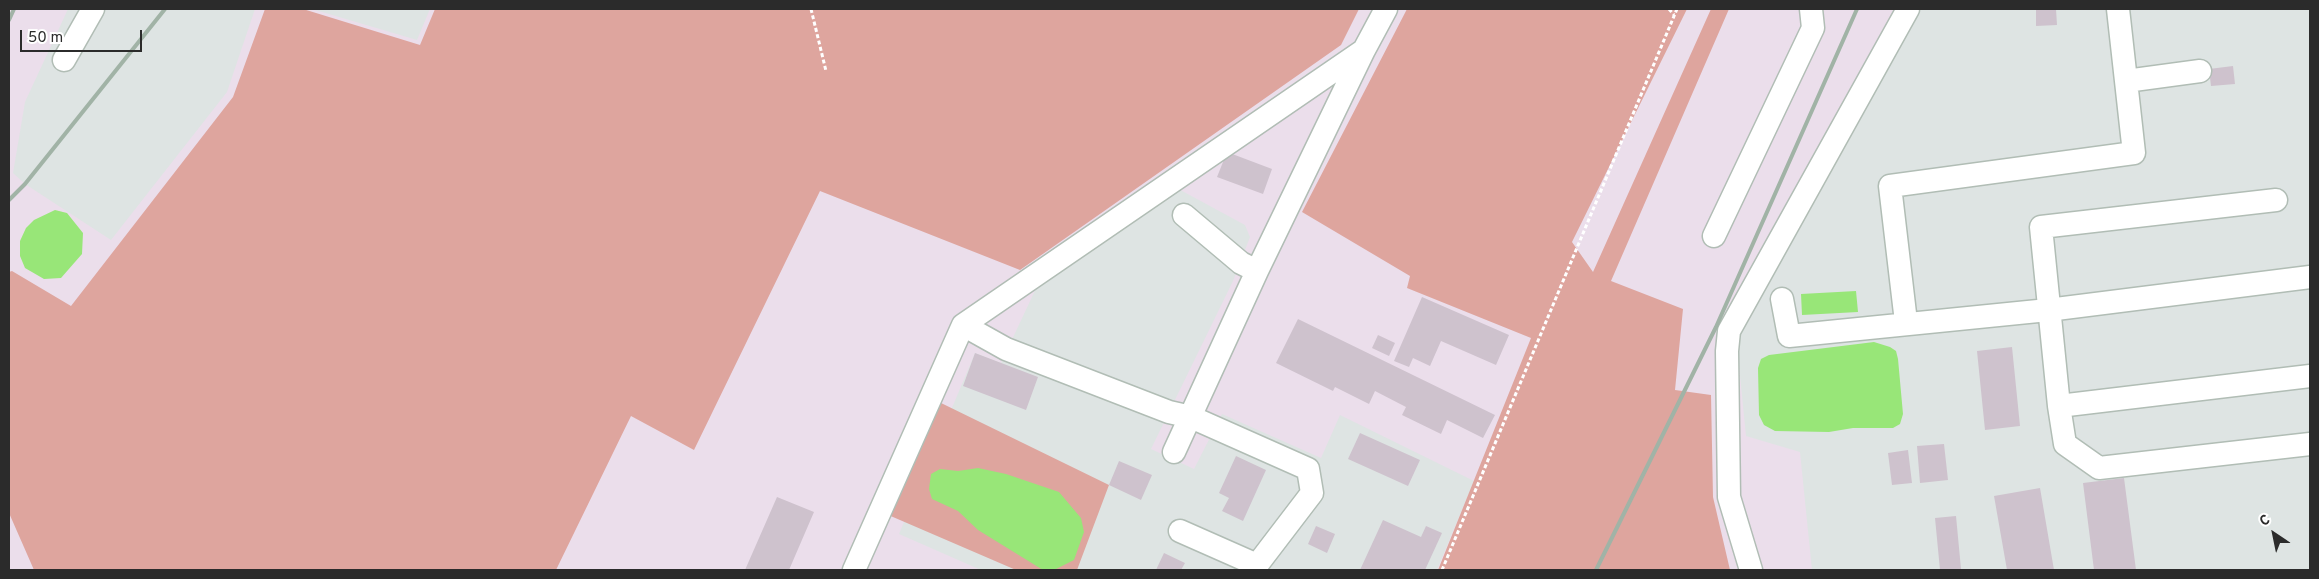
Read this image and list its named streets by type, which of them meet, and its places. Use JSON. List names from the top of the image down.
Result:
{
  "scale_bar": "50 m",
  "north": "top left"
}
